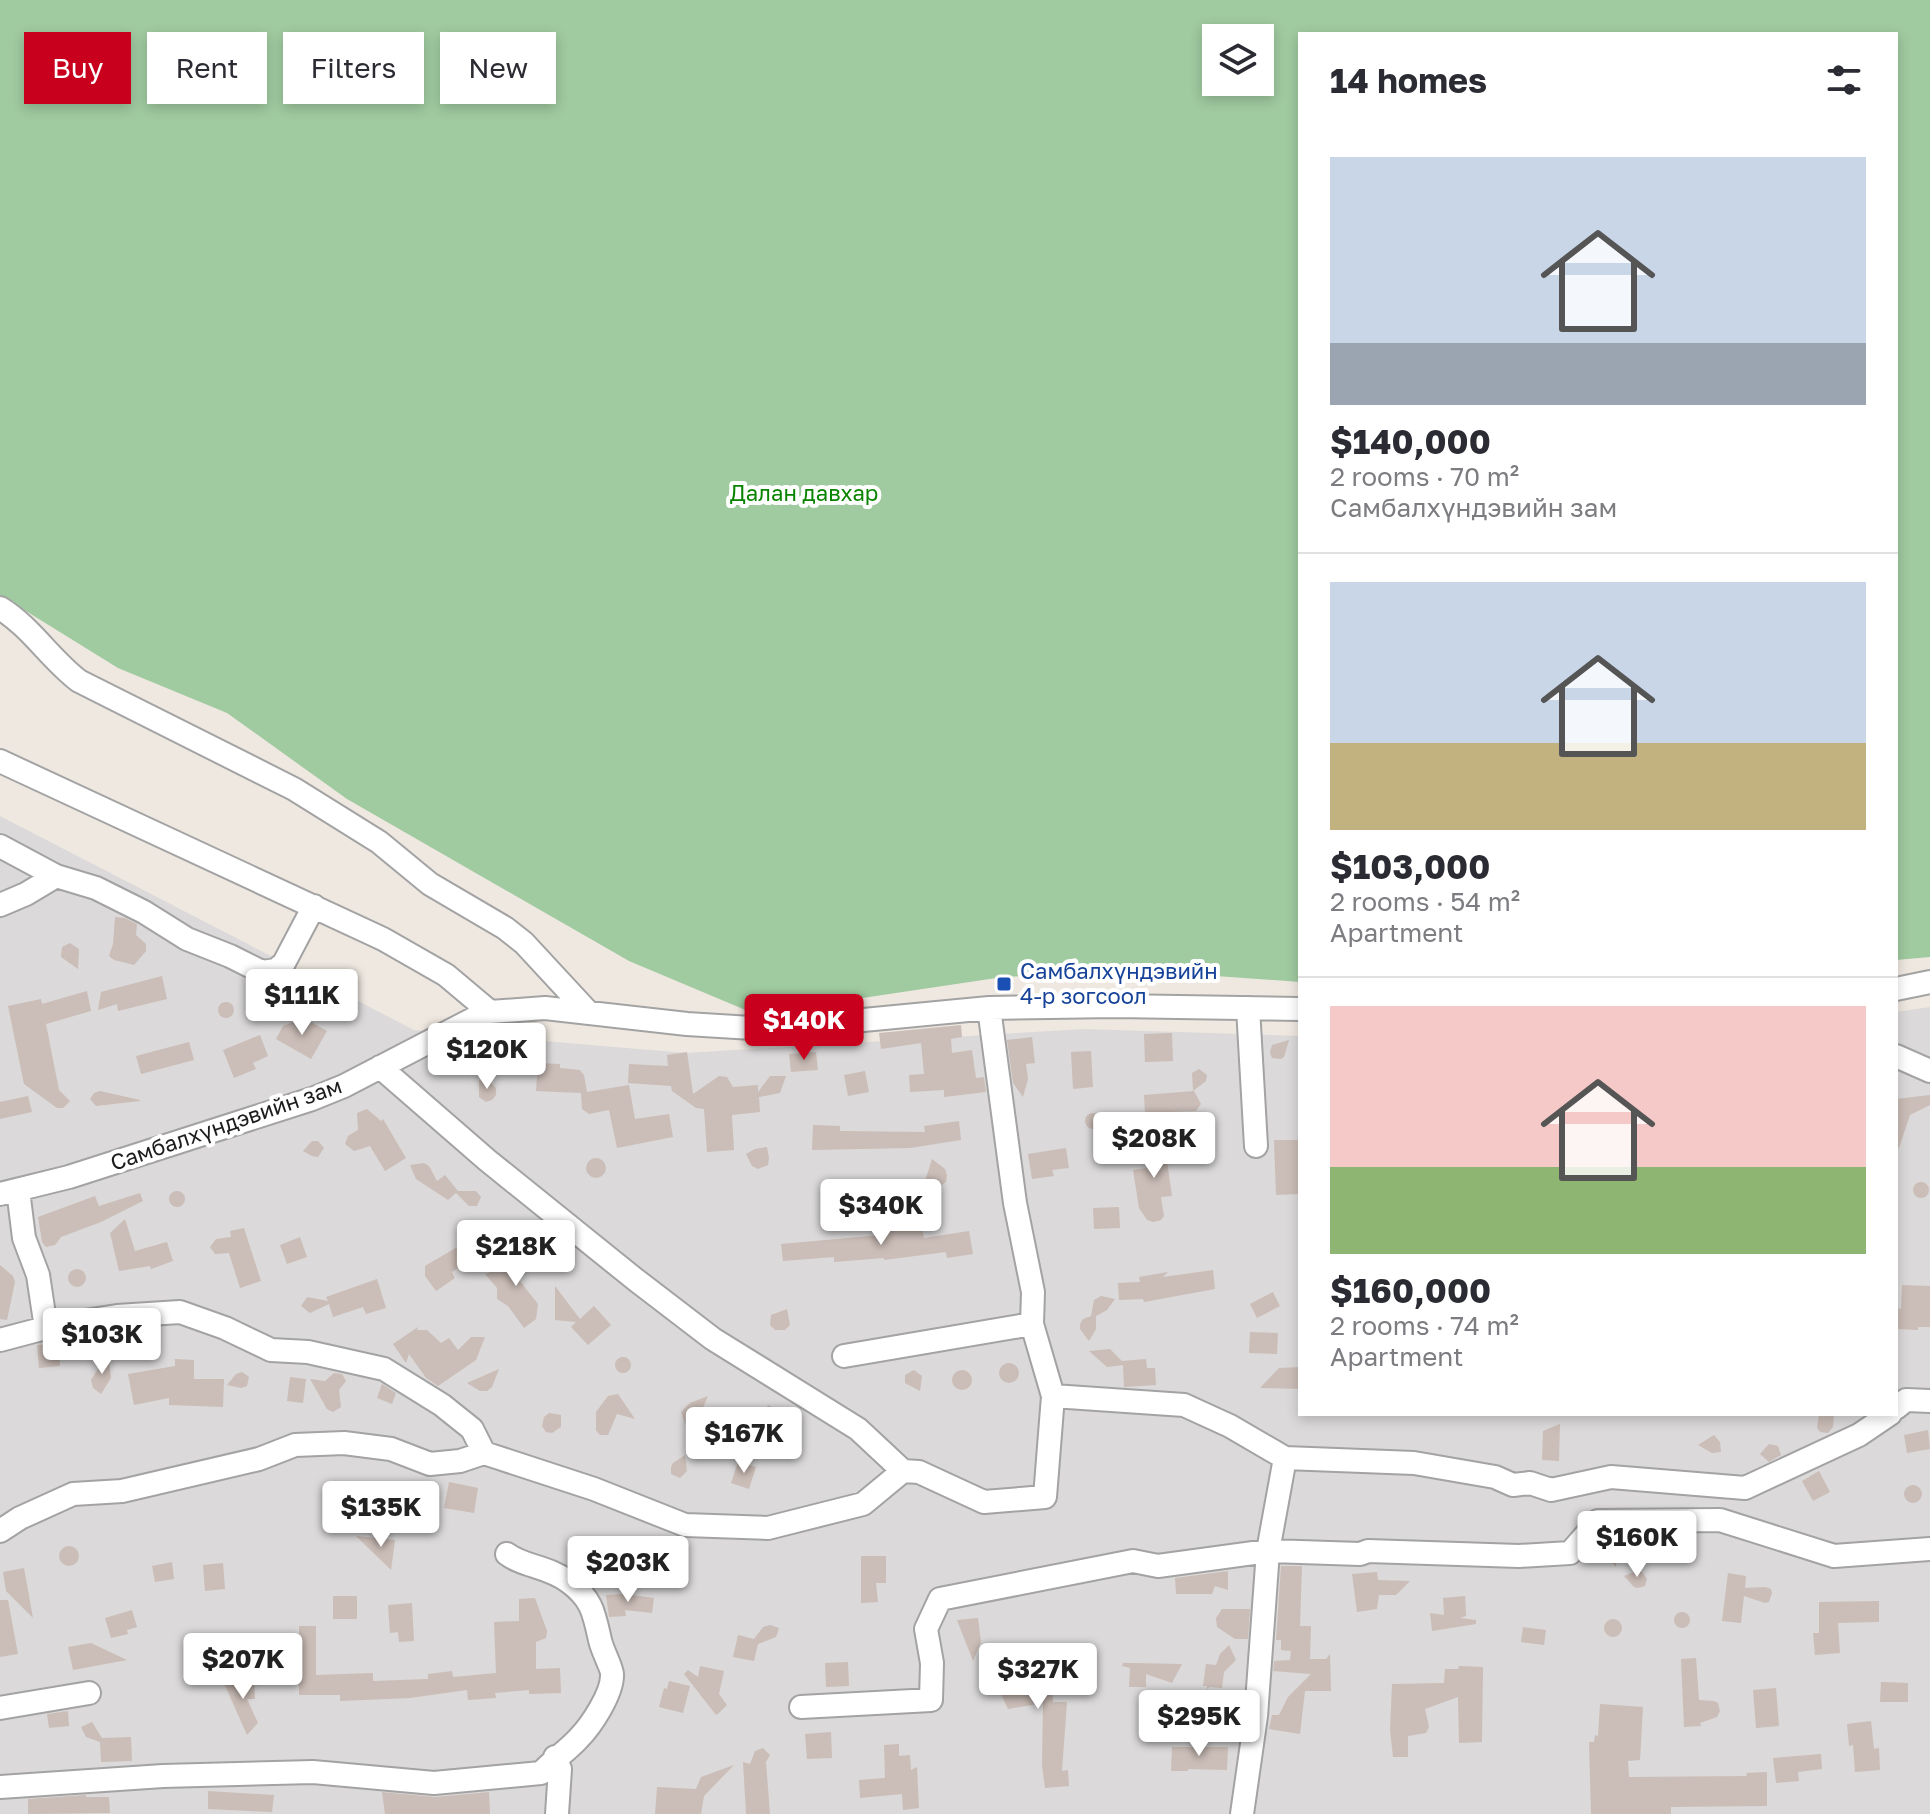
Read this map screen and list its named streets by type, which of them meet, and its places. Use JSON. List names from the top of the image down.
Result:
{
  "streets": {
    "street": ["Самбалхүндэвийн зам"]
  },
  "parks": ["Далан давхар"],
  "places": {
    "transit": ["Самбалхүндэвийн 4-р зогсоол"]
  },
  "page": {
    "chip": [
      "Buy",
      "Rent",
      "Filters",
      "New"
    ],
    "heading": "14 homes",
    "list": [
      {
        "name": "$140,000",
        "note": "2 rooms · 70 m² · Самбалхүндэвийн зам"
      },
      {
        "name": "$103,000",
        "note": "2 rooms · 54 m² · Apartment"
      },
      {
        "name": "$160,000",
        "note": "2 rooms · 74 m² · Apartment"
      }
    ],
    "price": [
      "$111K",
      "$140K",
      "$120K",
      "$208K",
      "$340K",
      "$218K",
      "$103K",
      "$167K",
      "$135K",
      "$160K",
      "$203K",
      "$207K",
      "$327K",
      "$295K"
    ]
  }
}
